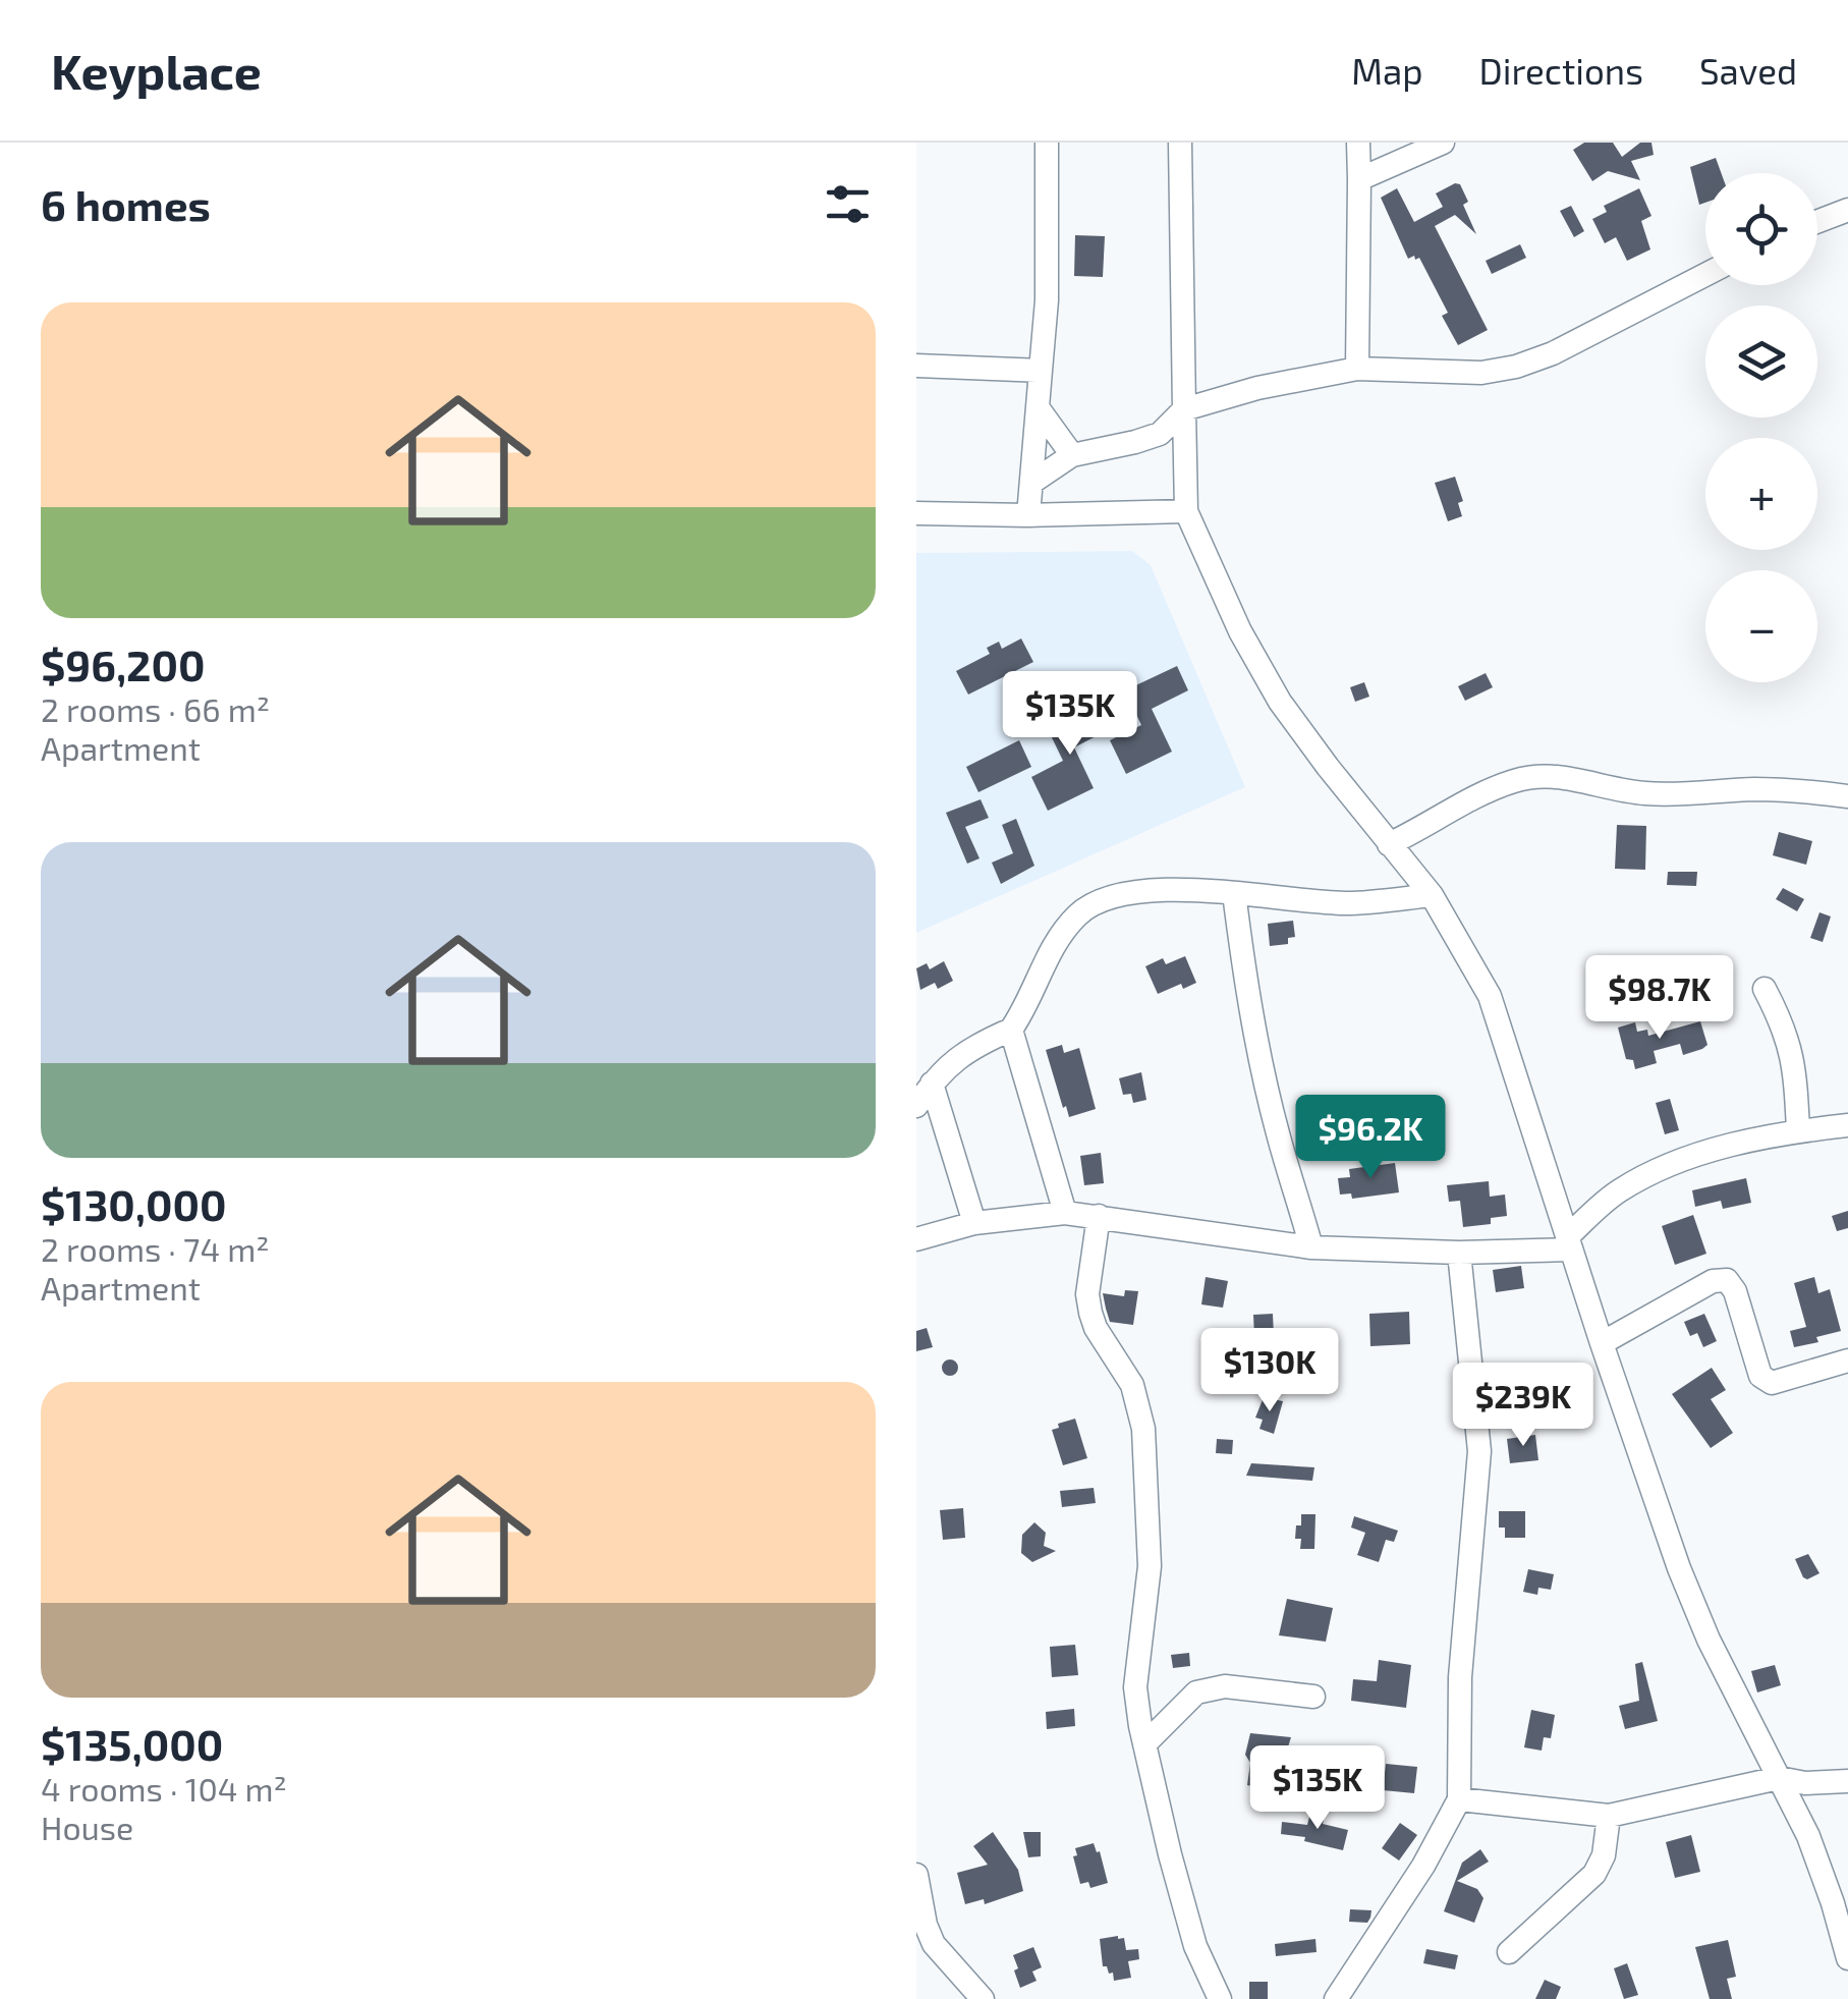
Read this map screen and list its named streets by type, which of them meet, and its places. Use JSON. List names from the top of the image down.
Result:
{
  "page": {
    "header": "Keyplace",
    "nav": ["Map", "Directions", "Saved"],
    "heading": "6 homes",
    "map_buttons": ["+", "−"],
    "list": [
      {
        "name": "$96,200",
        "note": "2 rooms · 66 m² · Apartment"
      },
      {
        "name": "$130,000",
        "note": "2 rooms · 74 m² · Apartment"
      },
      {
        "name": "$135,000",
        "note": "4 rooms · 104 m² · House"
      }
    ],
    "price": [
      "$135K",
      "$98.7K",
      "$96.2K",
      "$130K",
      "$239K",
      "$135K"
    ]
  }
}
